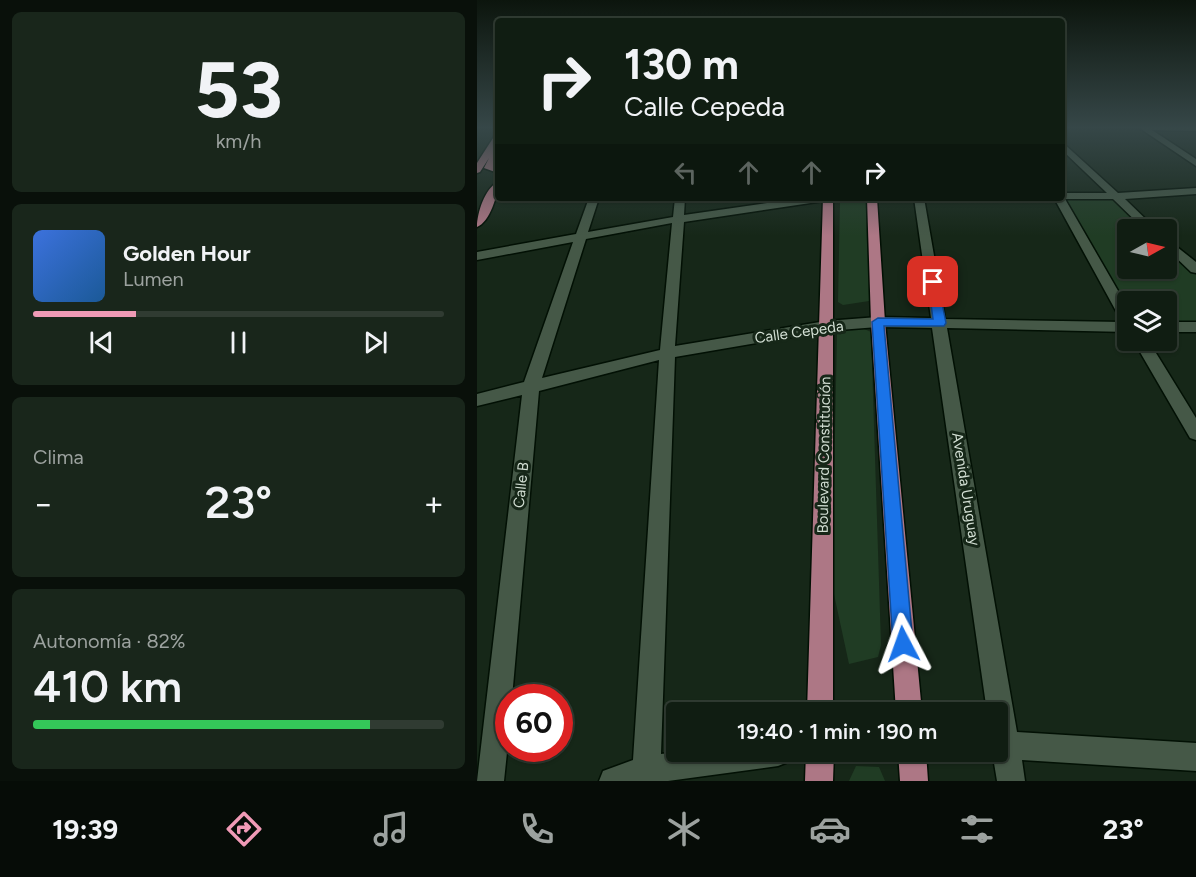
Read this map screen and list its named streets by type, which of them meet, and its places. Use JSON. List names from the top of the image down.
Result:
{
  "streets": {
    "main road": ["Boulevard Constitución"],
    "street": ["Calle Cepeda", "Calle B", "Avenida Uruguay"]
  },
  "crossings": [
    ["Calle Cepeda", "Boulevard Constitución"],
    ["Calle Cepeda", "Calle B"],
    ["Calle Cepeda", "Avenida Uruguay"]
  ],
  "north": "right",
  "page": {
    "tile": [
      ["53", "km/h"],
      "Clima",
      ["Autonomía · 82%", "410 km"]
    ],
    "turn": ["130 m", "Calle Cepeda"],
    "song": ["Golden Hour", "Lumen"],
    "heat": ["−", "23°", "+"],
    "limit": "60",
    "trip": "19:40 · 1 min · 190 m",
    "tabs": ["19:39", "23°"]
  }
}
